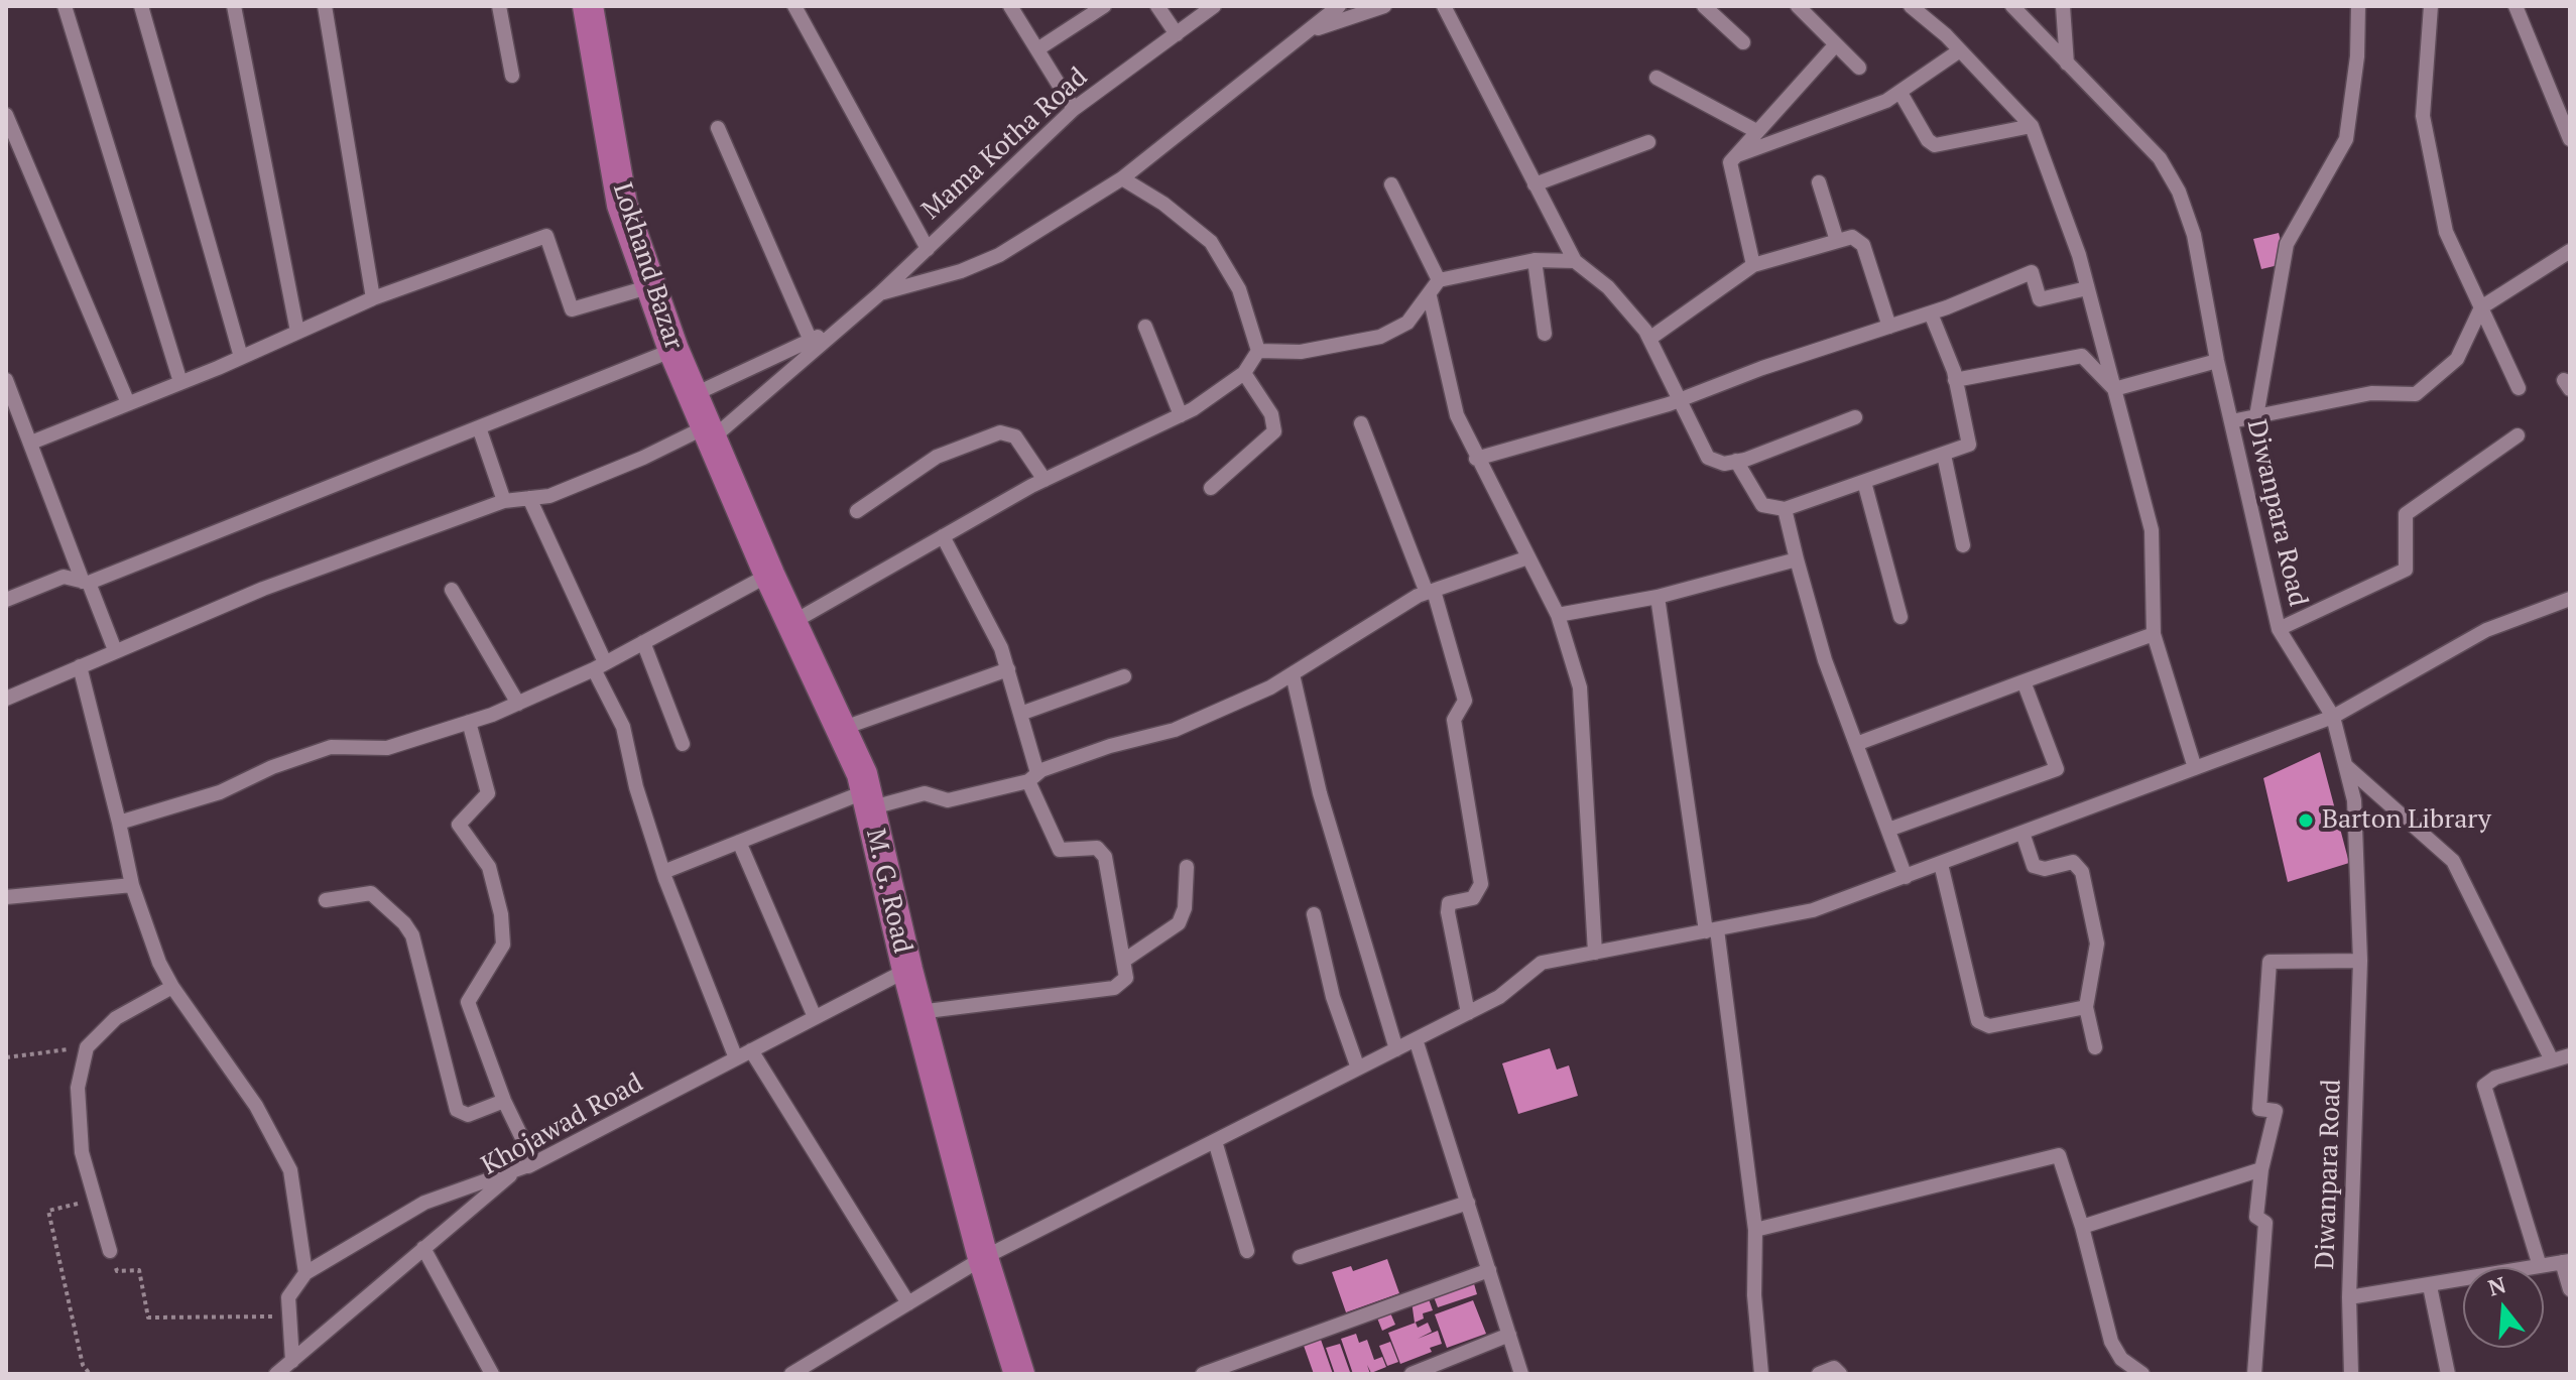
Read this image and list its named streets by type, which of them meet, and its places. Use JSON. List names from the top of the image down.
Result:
{
  "streets": {
    "main road": ["Lokhand Bazar", "M. G. Road"],
    "street": ["Mama Kotha Road", "Diwanpara Road", "Khojawad Road"]
  },
  "crossings": [
    ["Mama Kotha Road", "Lokhand Bazar"],
    ["Mama Kotha Road", "M. G. Road"],
    ["Lokhand Bazar", "M. G. Road"],
    ["M. G. Road", "Khojawad Road"]
  ],
  "places": ["Barton Library"],
  "north": "top"
}
